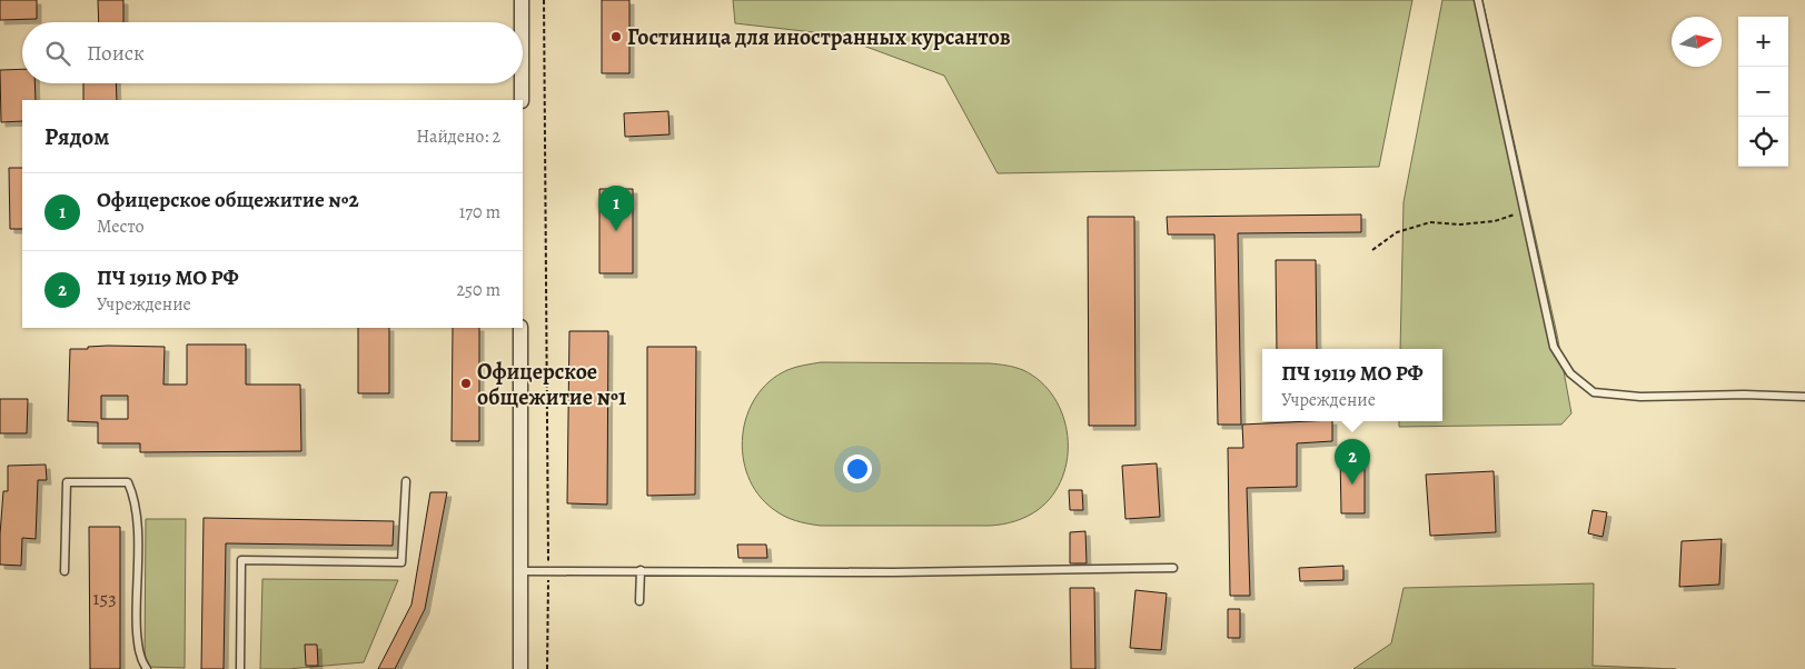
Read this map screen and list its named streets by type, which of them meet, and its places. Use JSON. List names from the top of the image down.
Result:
{
  "places": ["Гостиница для иностранных курсантов", "Офицерское общежитие №1"],
  "house_numbers": ["153"],
  "north": "right",
  "page": {
    "map_buttons": ["+", "−"],
    "search": "Поиск",
    "heading": ["Рядом", "Найдено: 2"],
    "list": [
      {
        "mark": "1",
        "name": "Офицерское общежитие №2",
        "note": "Место",
        "value": "170 m"
      },
      {
        "mark": "2",
        "name": "ПЧ 19119 МО РФ",
        "note": "Учреждение",
        "value": "250 m"
      }
    ],
    "pins": ["1", "2"],
    "popup": ["ПЧ 19119 МО РФ", "Учреждение"]
  }
}
